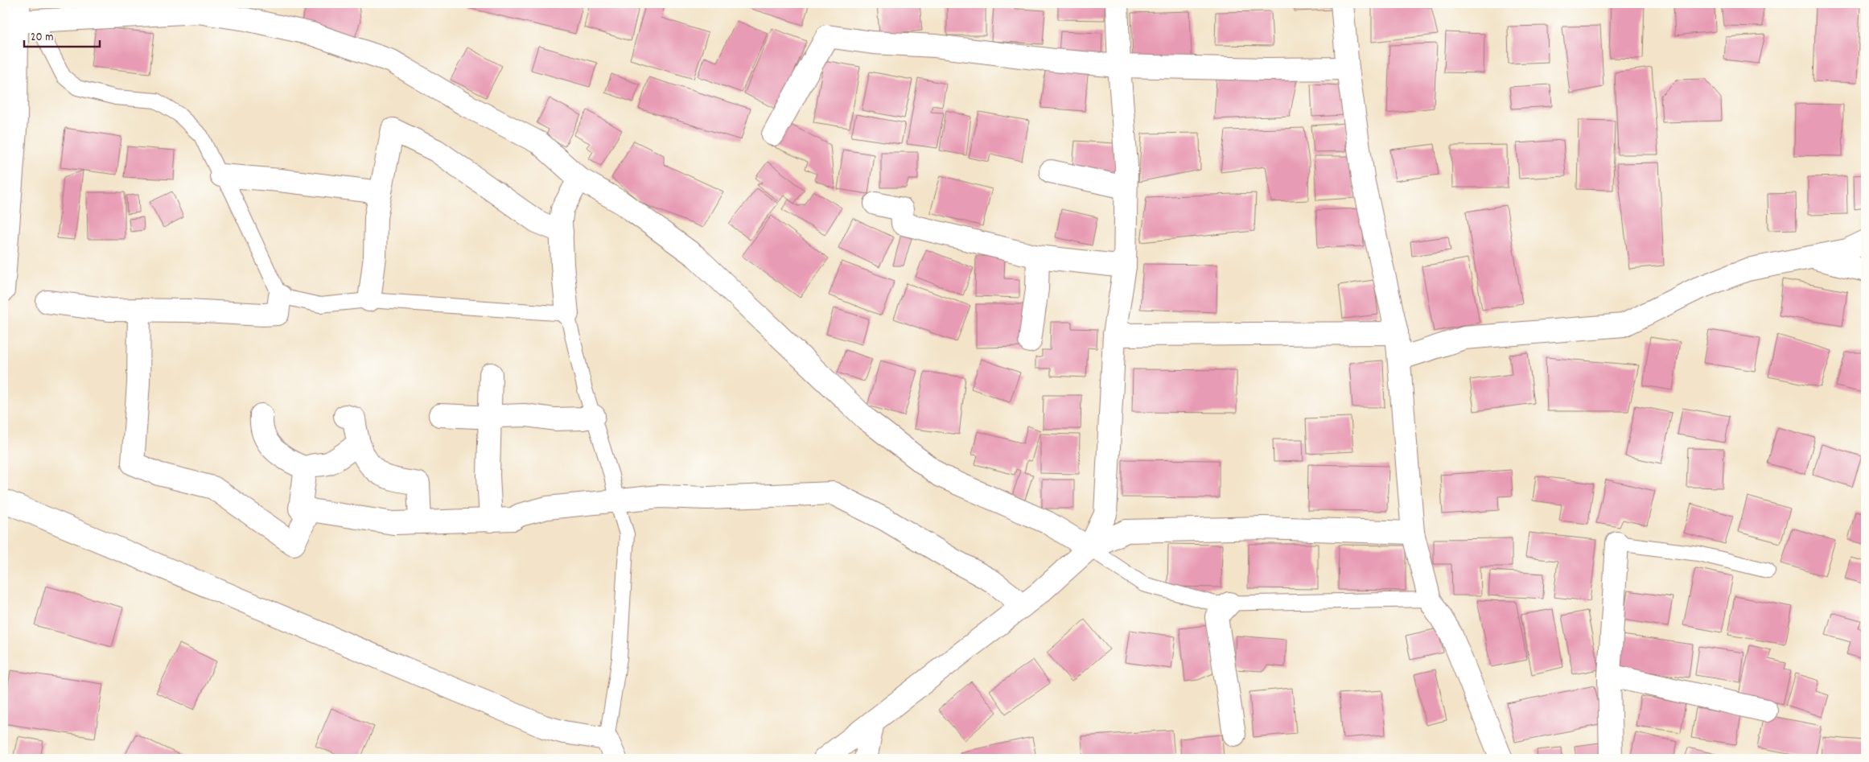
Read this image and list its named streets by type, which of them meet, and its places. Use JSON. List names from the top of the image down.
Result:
{
  "scale_bar": "20 m"
}
